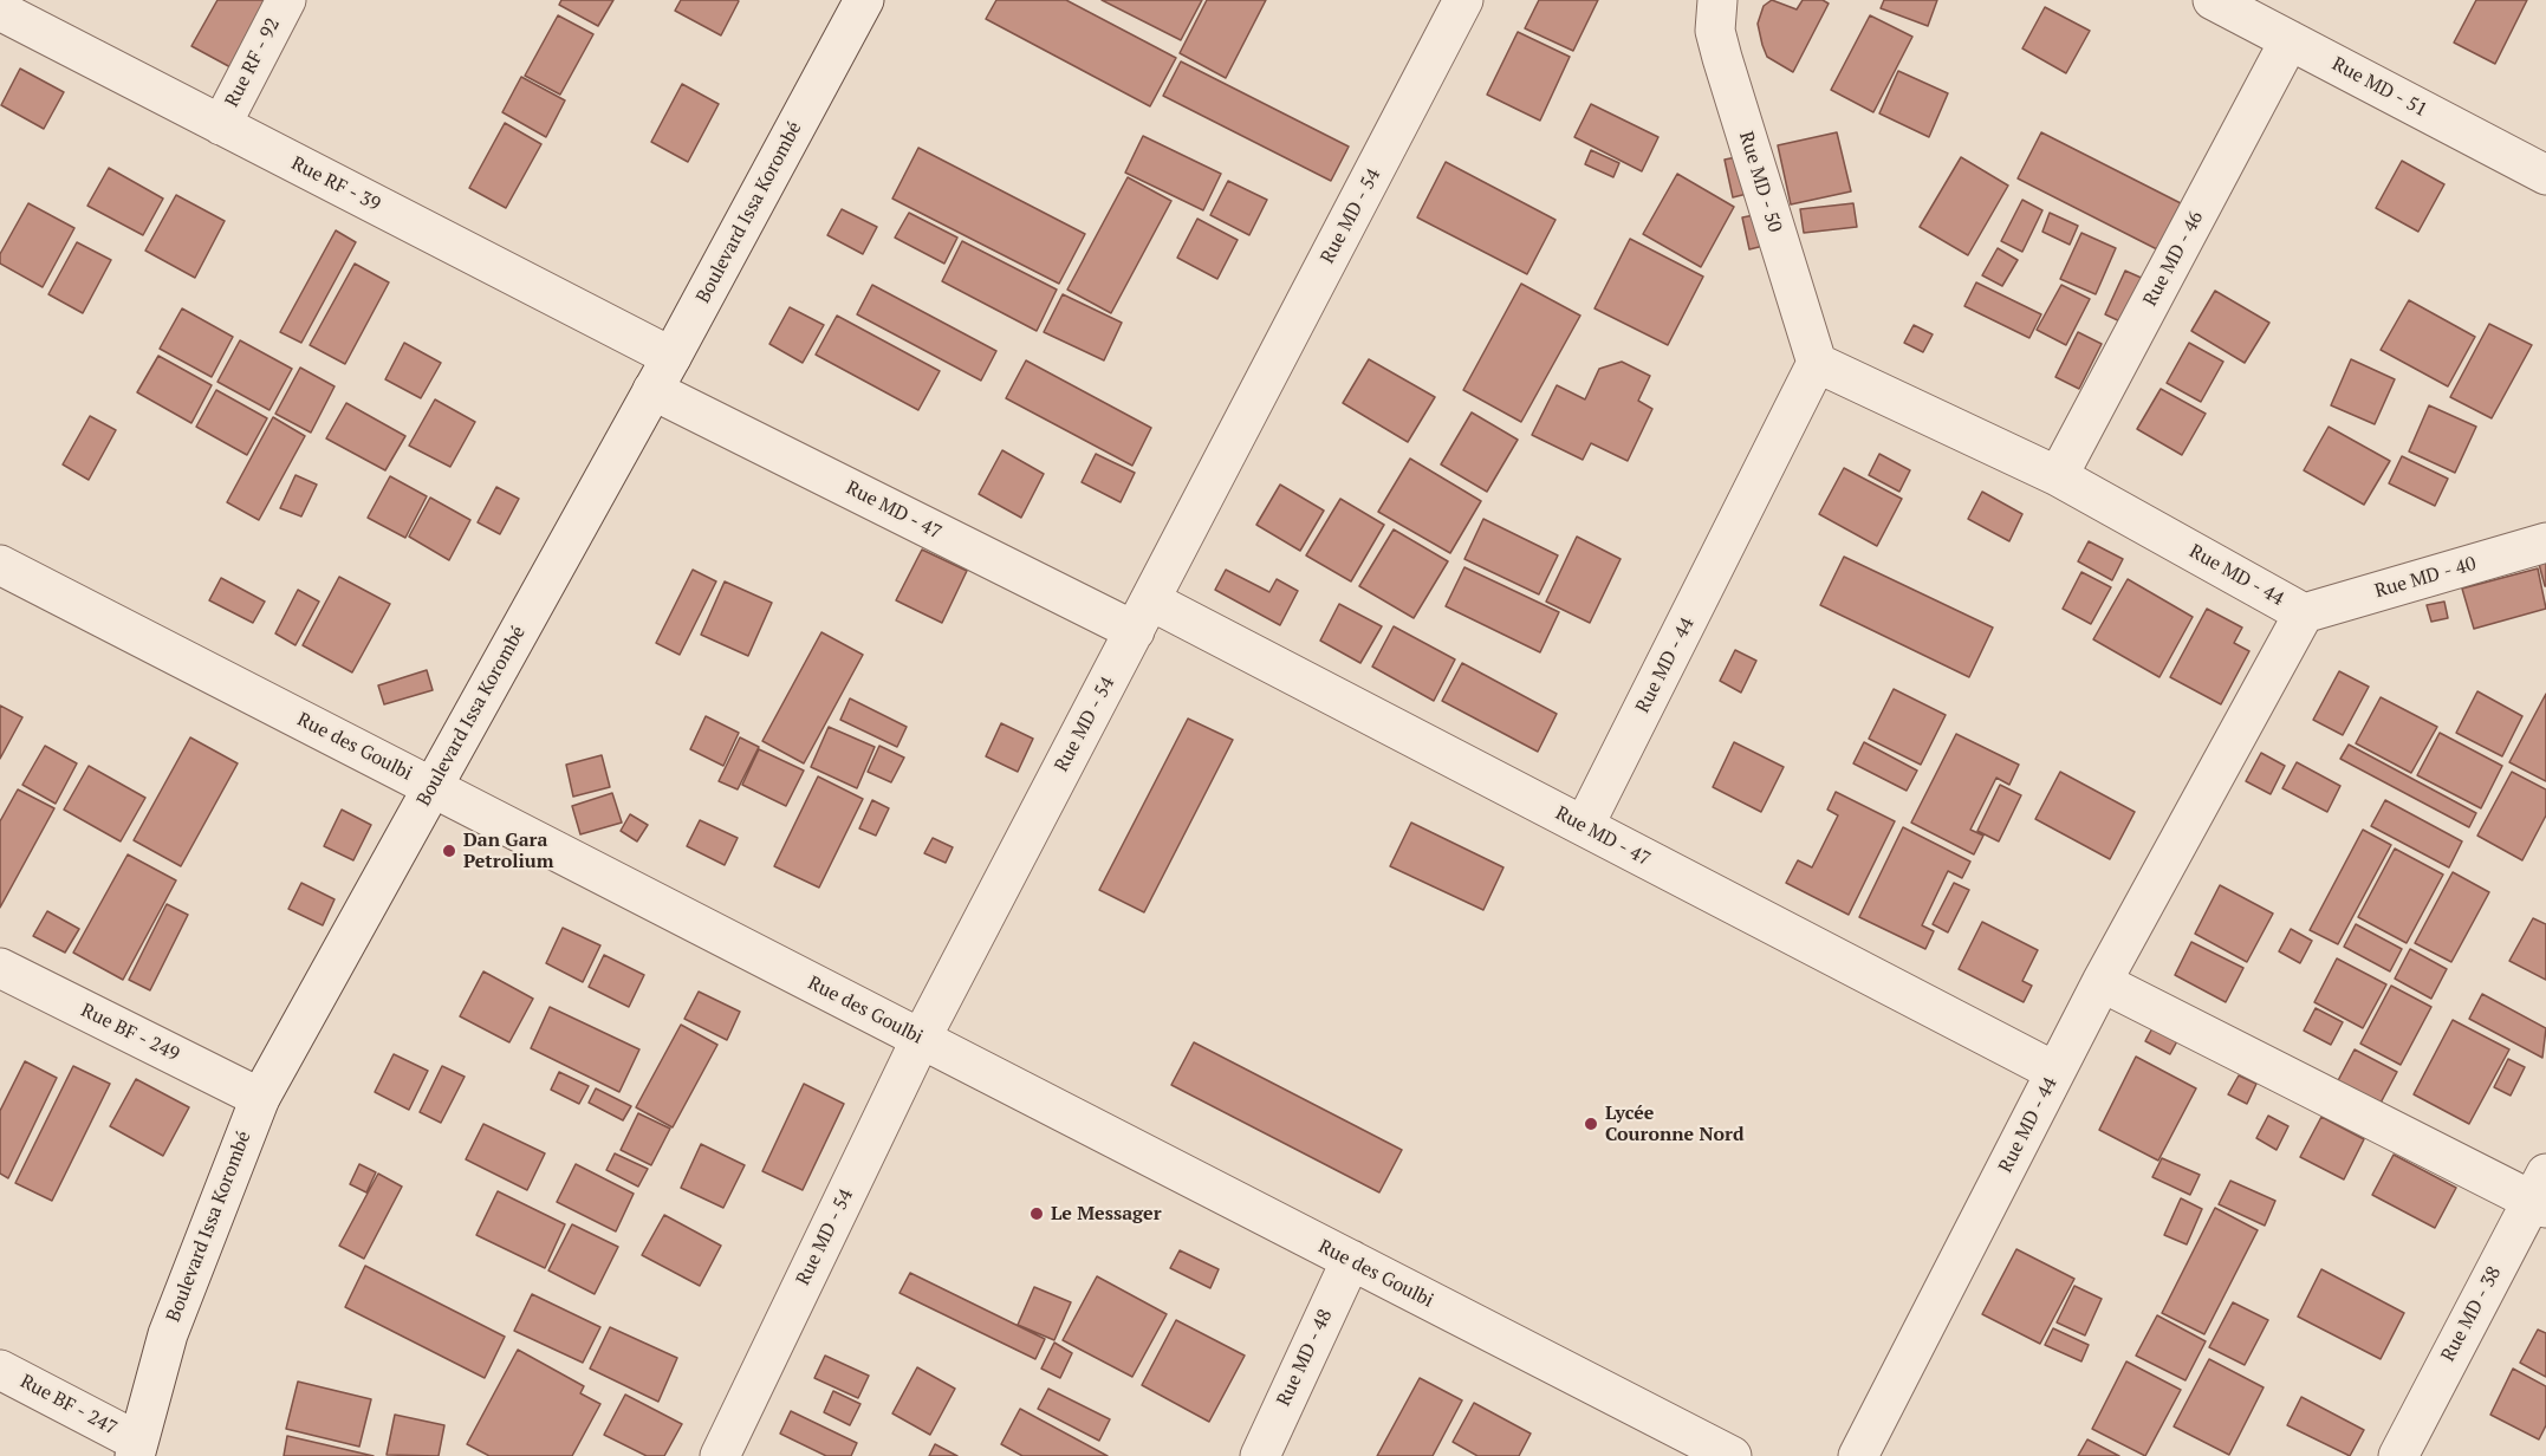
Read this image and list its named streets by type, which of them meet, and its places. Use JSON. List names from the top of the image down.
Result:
{
  "streets": {
    "street": [
      "Rue RF - 92",
      "Rue MD - 51",
      "Rue MD - 50",
      "Rue RF - 39",
      "Boulevard Issa Korombé",
      "Rue MD - 54",
      "Rue MD - 46",
      "Rue MD - 47",
      "Rue MD - 44",
      "Rue MD - 40",
      "Rue des Goulbi",
      "Rue BF - 249",
      "Rue MD - 38",
      "Rue MD - 48",
      "Rue BF - 247"
    ]
  },
  "crossings": [
    ["Rue RF - 92", "Rue RF - 39"],
    ["Rue MD - 51", "Rue MD - 46"],
    ["Rue MD - 50", "Rue MD - 44"],
    ["Rue RF - 39", "Boulevard Issa Korombé"],
    ["Rue RF - 39", "Rue MD - 47"],
    ["Boulevard Issa Korombé", "Rue MD - 47"],
    ["Boulevard Issa Korombé", "Rue des Goulbi"],
    ["Boulevard Issa Korombé", "Rue BF - 249"],
    ["Boulevard Issa Korombé", "Rue BF - 247"],
    ["Rue MD - 54", "Rue MD - 47"],
    ["Rue MD - 54", "Rue des Goulbi"],
    ["Rue MD - 46", "Rue MD - 44"],
    ["Rue MD - 47", "Rue MD - 44"],
    ["Rue MD - 44", "Rue MD - 40"],
    ["Rue des Goulbi", "Rue MD - 48"]
  ],
  "places": ["Dan Gara Petrolium", "Lycée Couronne Nord", "Le Messager"]
}
